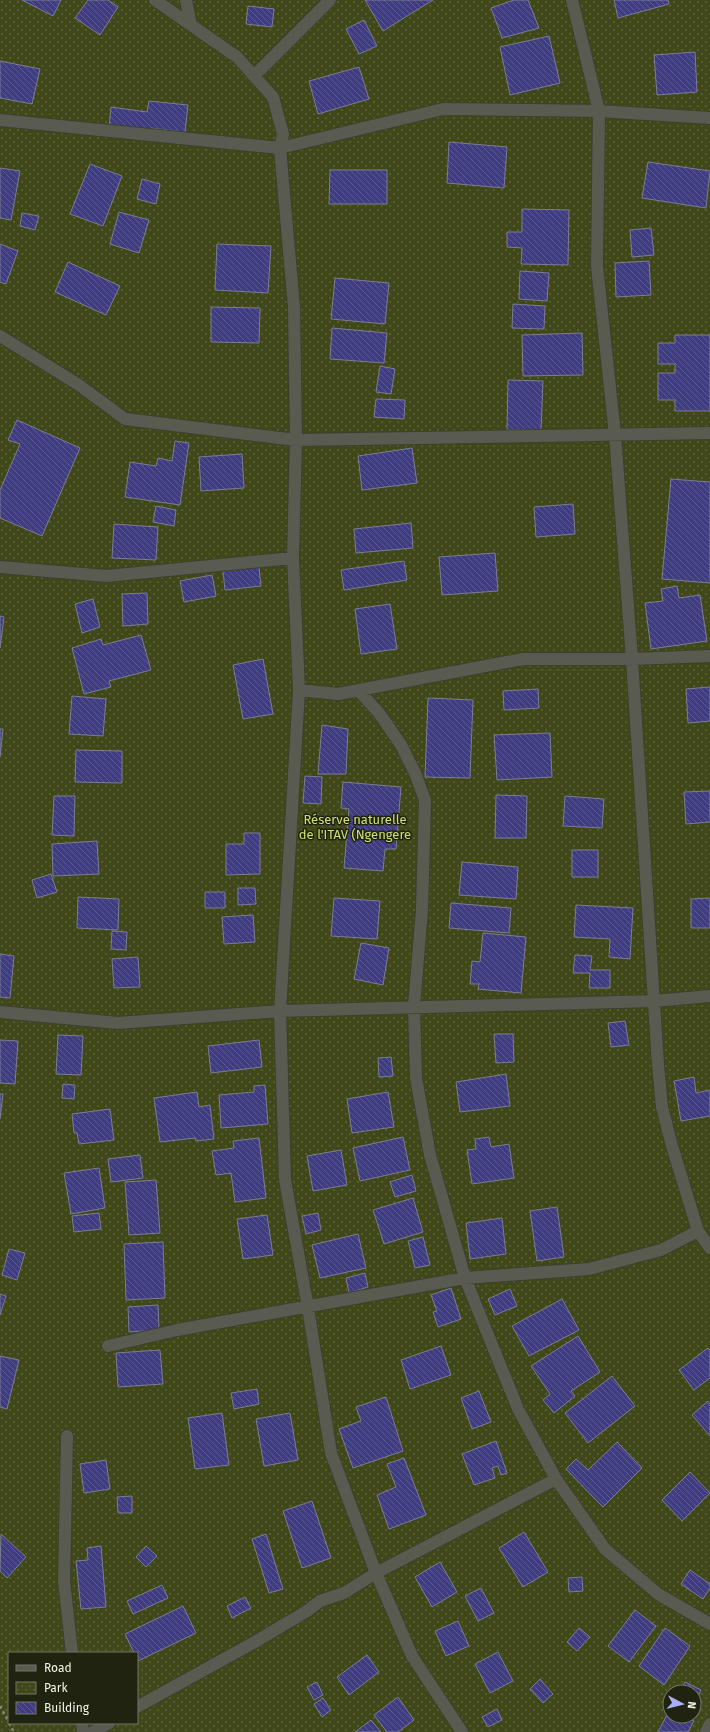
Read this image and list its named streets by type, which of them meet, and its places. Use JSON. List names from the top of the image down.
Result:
{
  "parks": ["Réserve naturelle de l'ITAV (Ngengere"],
  "legend": ["Road", "Park", "Building"],
  "north": "right"
}
